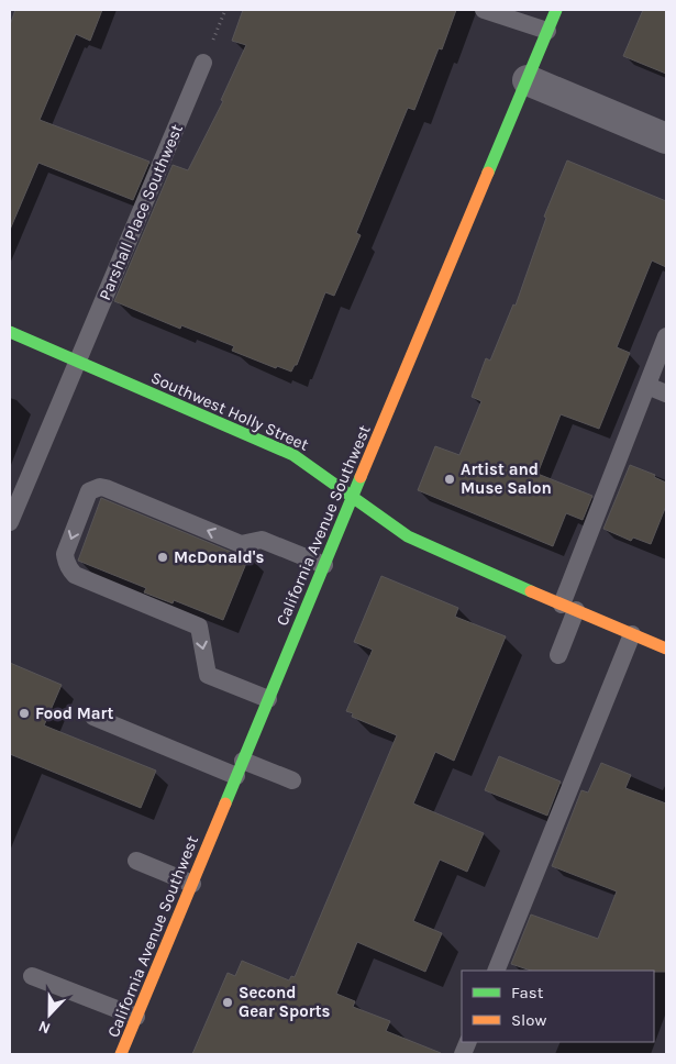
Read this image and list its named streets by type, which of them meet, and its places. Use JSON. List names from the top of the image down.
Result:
{
  "streets": {
    "main road": ["Southwest Holly Street", "California Avenue Southwest"],
    "lane": ["Parshall Place Southwest"]
  },
  "crossings": [
    ["Parshall Place Southwest", "Southwest Holly Street"],
    ["Southwest Holly Street", "California Avenue Southwest"]
  ],
  "places": [
    "Artist and Muse Salon",
    "McDonald's",
    "Food Mart",
    "Second Gear Sports"
  ],
  "legend": ["Fast", "Slow"],
  "north": "bottom"
}
